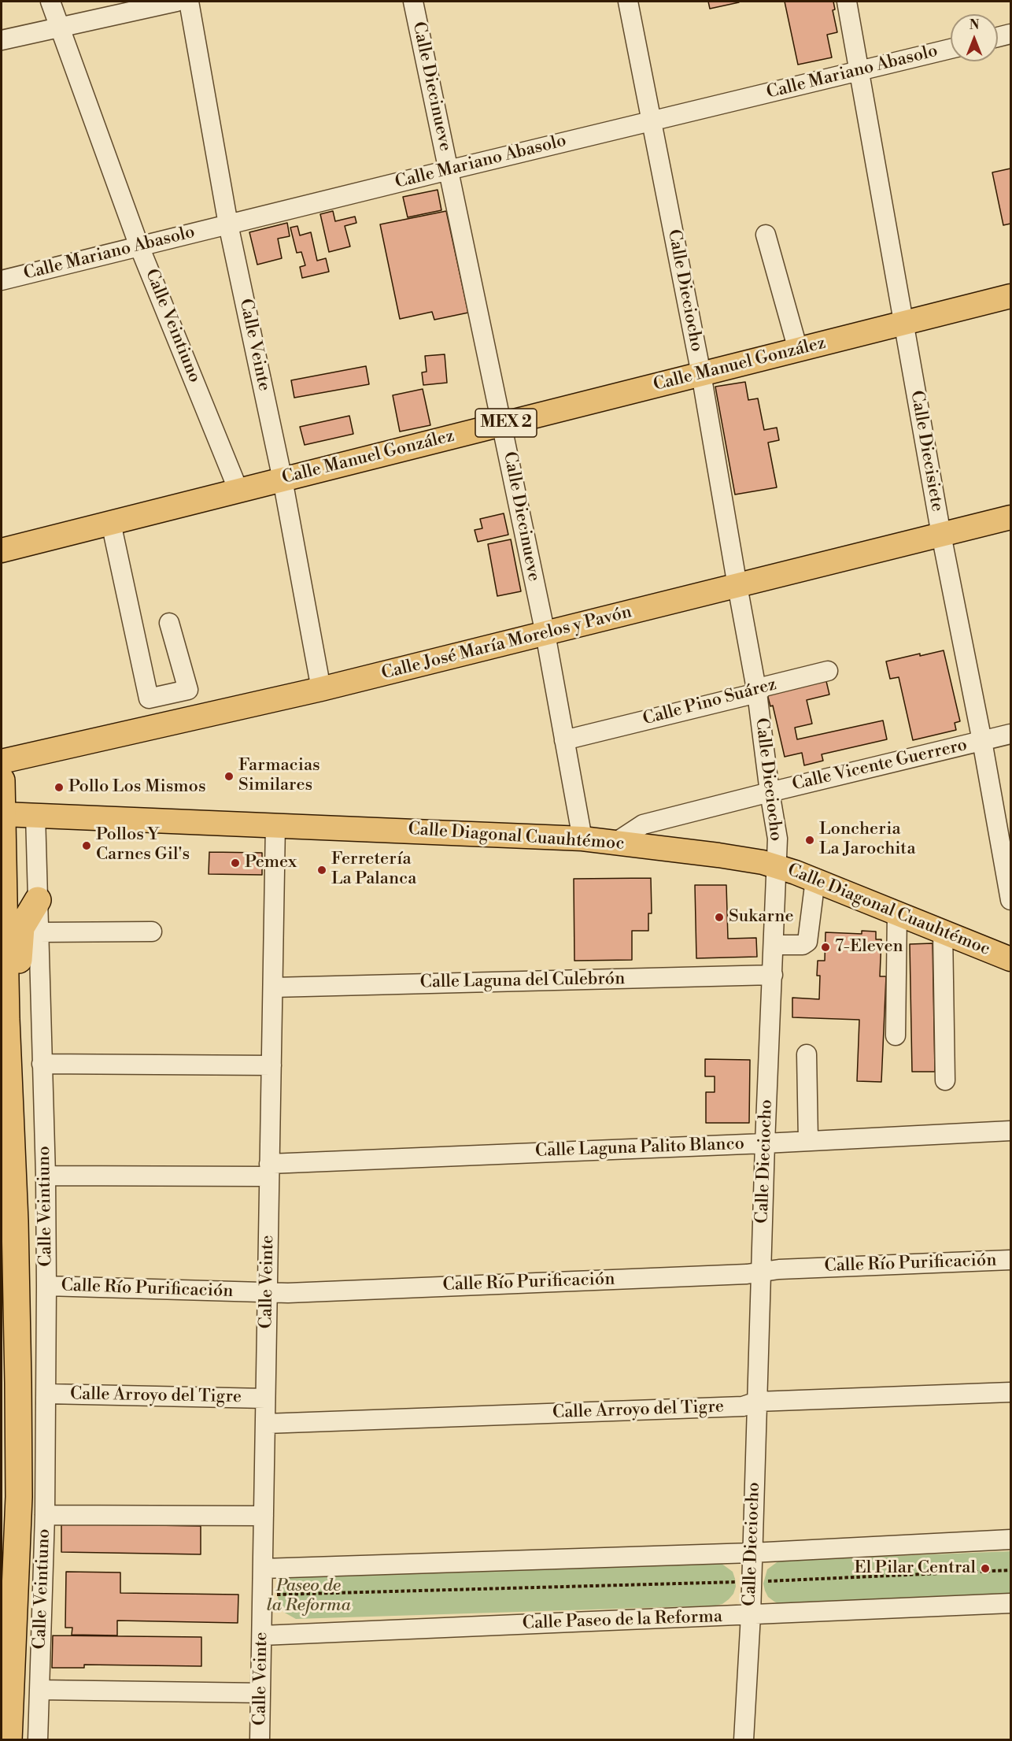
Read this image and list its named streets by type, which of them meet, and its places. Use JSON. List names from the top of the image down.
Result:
{
  "streets": {
    "main road": [
      "Calle Manuel González",
      "MEX 2",
      "Calle José María Morelos y Pavón",
      "Calle Diagonal Cuauhtémoc"
    ],
    "street": [
      "Calle Mariano Abasolo",
      "Calle Diecinueve",
      "Calle Dieciocho",
      "Calle Veintiuno",
      "Calle Veinte",
      "Calle Diecisiete",
      "Calle Pino Suárez",
      "Calle Vicente Guerrero",
      "Calle Laguna del Culebrón",
      "Calle Laguna Palito Blanco",
      "Calle Río Purificación",
      "Calle Arroyo del Tigre",
      "Calle Paseo de la Reforma"
    ]
  },
  "crossings": [
    ["Calle Mariano Abasolo", "Calle Diecinueve"],
    ["Calle Mariano Abasolo", "Calle Dieciocho"],
    ["Calle Mariano Abasolo", "Calle Veintiuno"],
    ["Calle Mariano Abasolo", "Calle Veinte"],
    ["Calle Mariano Abasolo", "Calle Diecisiete"],
    ["Calle Diecinueve", "Calle Manuel González"],
    ["Calle Diecinueve", "Calle José María Morelos y Pavón"],
    ["Calle Diecinueve", "Calle Pino Suárez"],
    ["Calle Diecinueve", "Calle Diagonal Cuauhtémoc"],
    ["Calle Dieciocho", "Calle Manuel González"],
    ["Calle Dieciocho", "Calle José María Morelos y Pavón"],
    ["Calle Dieciocho", "Calle Pino Suárez"],
    ["Calle Dieciocho", "Calle Vicente Guerrero"],
    ["Calle Dieciocho", "Calle Diagonal Cuauhtémoc"],
    ["Calle Dieciocho", "Calle Laguna del Culebrón"],
    ["Calle Dieciocho", "Calle Laguna Palito Blanco"],
    ["Calle Dieciocho", "Calle Río Purificación"],
    ["Calle Dieciocho", "Calle Arroyo del Tigre"],
    ["Calle Dieciocho", "Calle Paseo de la Reforma"],
    ["Calle Veintiuno", "Calle Manuel González"],
    ["Calle Veintiuno", "Calle Diagonal Cuauhtémoc"],
    ["Calle Veintiuno", "Calle Laguna Palito Blanco"],
    ["Calle Veintiuno", "Calle Río Purificación"],
    ["Calle Veintiuno", "Calle Arroyo del Tigre"],
    ["Calle Veinte", "Calle Manuel González"],
    ["Calle Veinte", "Calle José María Morelos y Pavón"],
    ["Calle Veinte", "Calle Diagonal Cuauhtémoc"],
    ["Calle Veinte", "Calle Laguna del Culebrón"],
    ["Calle Veinte", "Calle Laguna Palito Blanco"],
    ["Calle Veinte", "Calle Río Purificación"],
    ["Calle Veinte", "Calle Arroyo del Tigre"],
    ["Calle Veinte", "Calle Paseo de la Reforma"],
    ["Calle Manuel González", "Calle Diecisiete"],
    ["Calle Diecisiete", "Calle José María Morelos y Pavón"],
    ["Calle Diecisiete", "Calle Vicente Guerrero"],
    ["Calle Vicente Guerrero", "Calle Diagonal Cuauhtémoc"]
  ],
  "parks": ["Paseo de la Reforma"],
  "places": [
    "Farmacias Similares",
    "Pollo Los Mismos",
    "Loncheria La Jarochita",
    "Pollos Y Carnes Gil's",
    "Pemex",
    "Ferretería La Palanca",
    "Sukarne",
    "7-Eleven",
    "El Pilar Central"
  ],
  "north": "top"
}
